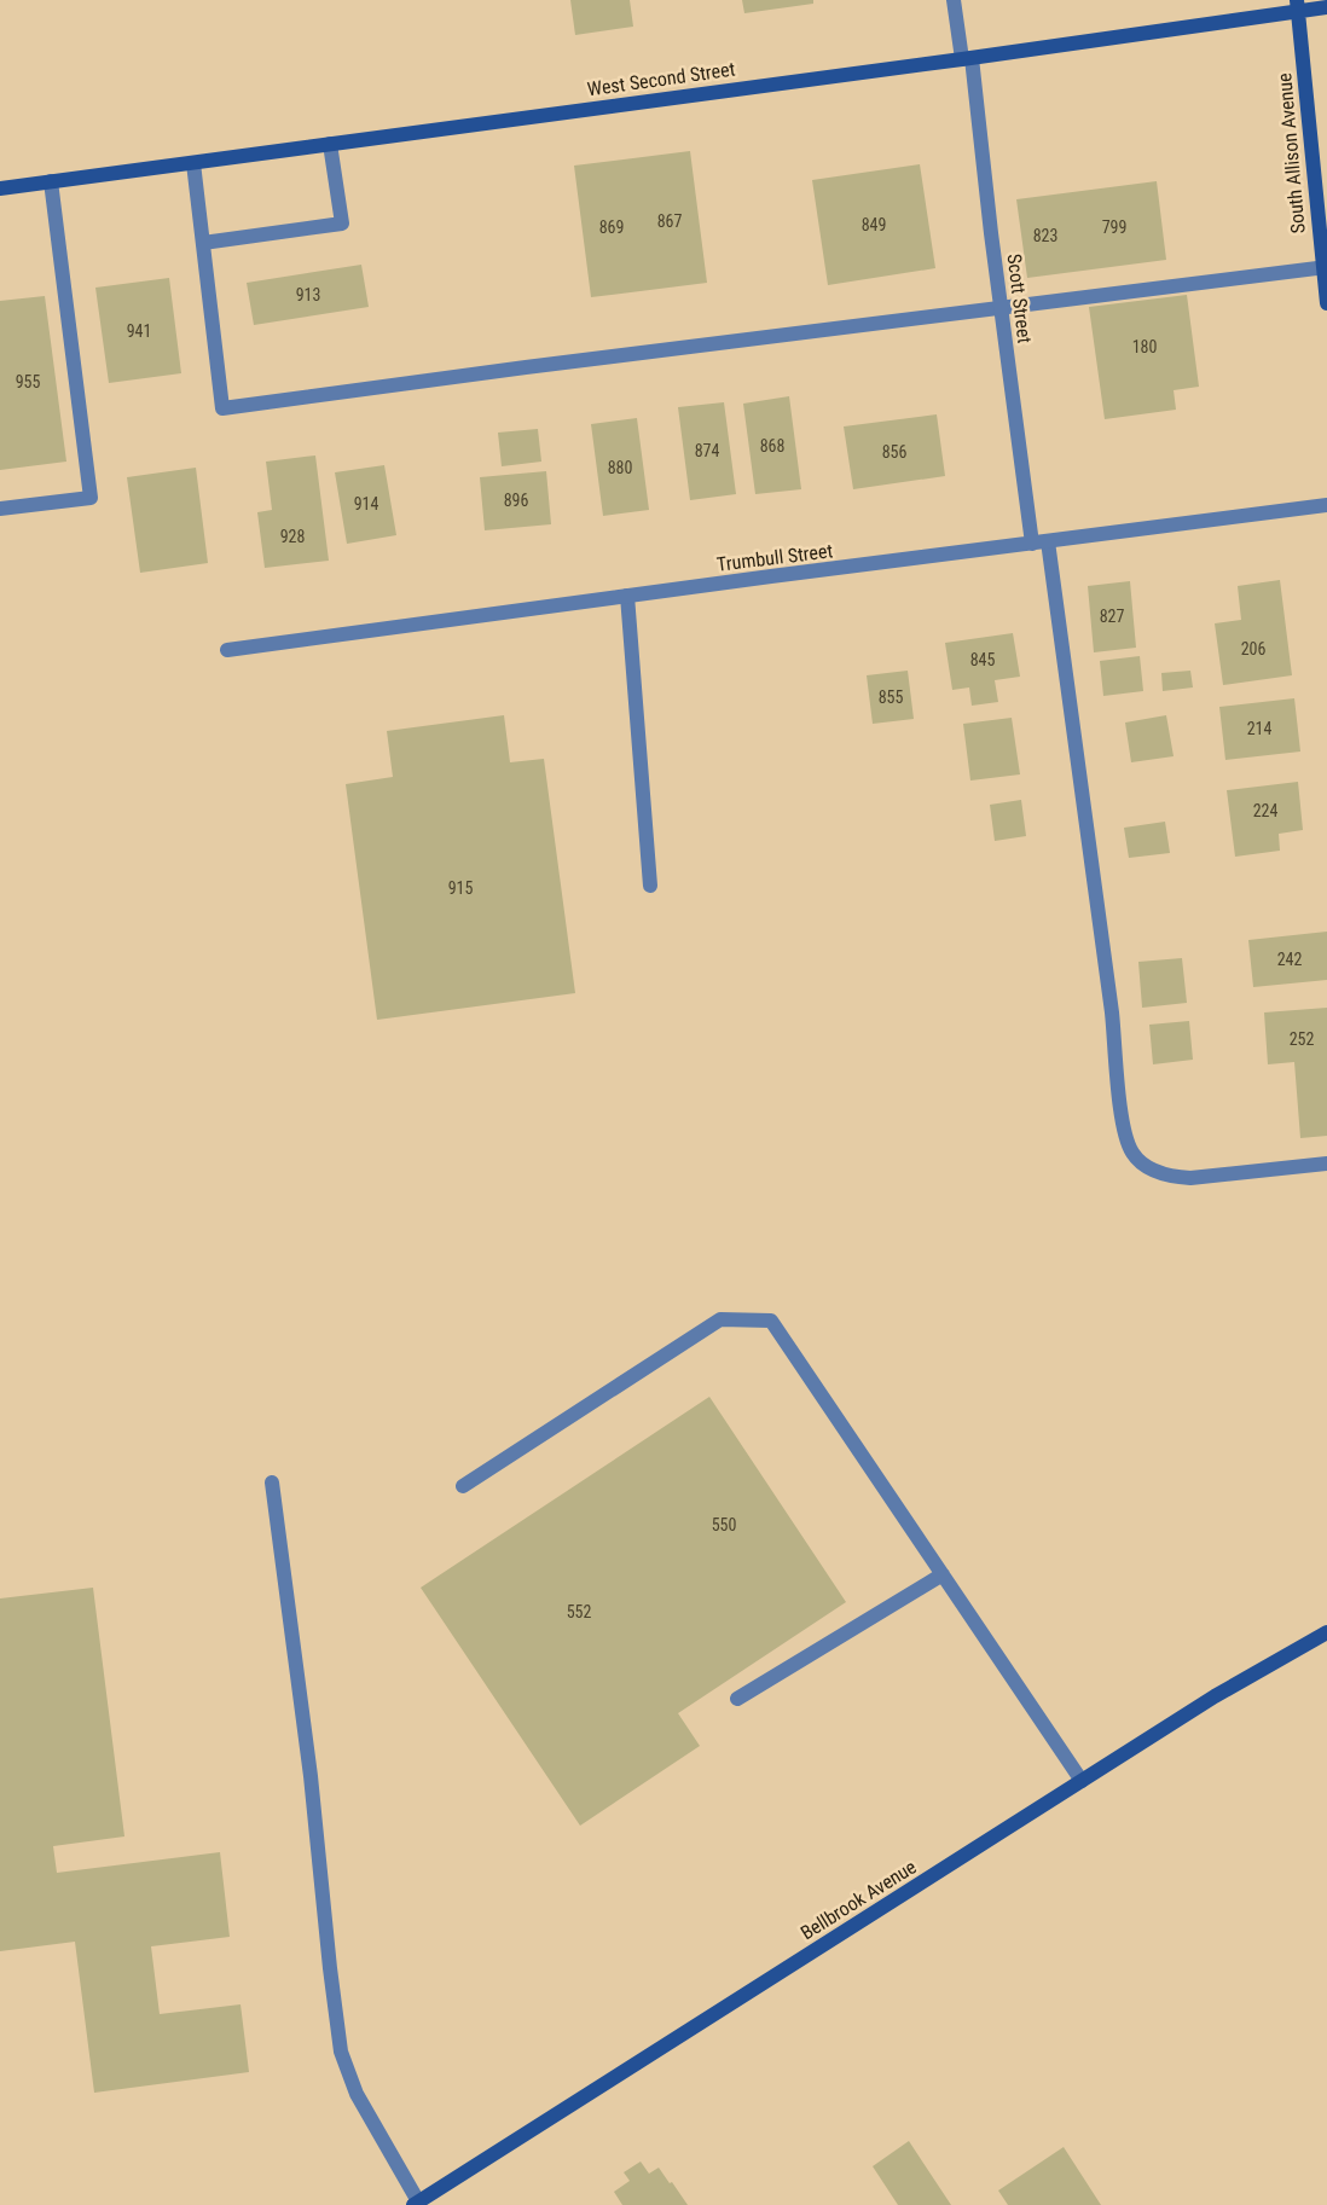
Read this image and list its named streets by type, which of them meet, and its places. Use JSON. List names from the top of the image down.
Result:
{
  "streets": {
    "street": [
      "West Second Street",
      "South Allison Avenue",
      "Scott Street",
      "Trumbull Street",
      "Bellbrook Avenue"
    ]
  },
  "crossings": [
    ["West Second Street", "South Allison Avenue"],
    ["West Second Street", "Scott Street"],
    ["Scott Street", "Trumbull Street"]
  ],
  "house_numbers": [
    "867",
    "849",
    "869",
    "799",
    "823",
    "913",
    "941",
    "180",
    "955",
    "868",
    "874",
    "856",
    "880",
    "896",
    "914",
    "928",
    "827",
    "206",
    "845",
    "855",
    "214",
    "224",
    "915",
    "242",
    "252",
    "550",
    "552"
  ]
}
